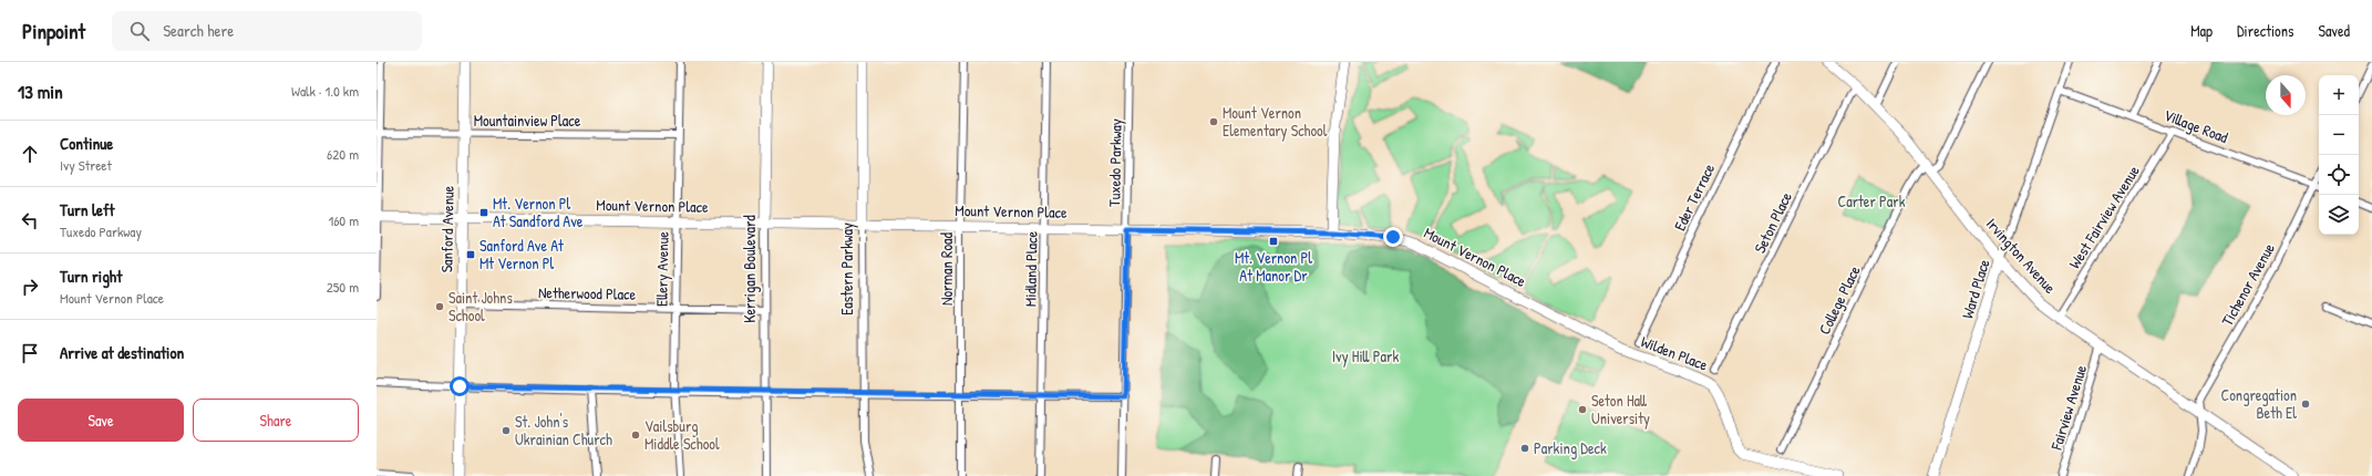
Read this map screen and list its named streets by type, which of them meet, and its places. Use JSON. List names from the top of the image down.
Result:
{
  "streets": {
    "street": [
      "Mountainview Place",
      "Village Road",
      "Tuxedo Parkway",
      "Eder Terrace",
      "Mount Vernon Place",
      "West Fairview Avenue",
      "Seton Place",
      "Sanford Avenue",
      "Irvington Avenue",
      "Ellery Avenue",
      "Kerrigan Boulevard",
      "Eastern Parkway",
      "Norman Road",
      "Midland Place",
      "Tichenor Avenue",
      "Ward Place",
      "Netherwood Place",
      "College Place",
      "Wilden Place",
      "Fairview Avenue"
    ]
  },
  "crossings": [
    ["Mountainview Place", "Sanford Avenue"],
    ["Mountainview Place", "Ellery Avenue"],
    ["Village Road", "West Fairview Avenue"],
    ["Village Road", "Tichenor Avenue"],
    ["Village Road", "Ward Place"],
    ["Tuxedo Parkway", "Mount Vernon Place"],
    ["Mount Vernon Place", "Sanford Avenue"],
    ["Mount Vernon Place", "Ellery Avenue"],
    ["Mount Vernon Place", "Kerrigan Boulevard"],
    ["Mount Vernon Place", "Eastern Parkway"],
    ["Mount Vernon Place", "Norman Road"],
    ["Mount Vernon Place", "Midland Place"],
    ["Mount Vernon Place", "Wilden Place"],
    ["West Fairview Avenue", "Irvington Avenue"],
    ["Seton Place", "Irvington Avenue"],
    ["Sanford Avenue", "Netherwood Place"],
    ["Irvington Avenue", "Tichenor Avenue"],
    ["Irvington Avenue", "Ward Place"],
    ["Irvington Avenue", "College Place"],
    ["Irvington Avenue", "Fairview Avenue"],
    ["Ellery Avenue", "Netherwood Place"],
    ["Kerrigan Boulevard", "Netherwood Place"]
  ],
  "parks": ["Carter Park", "Ivy Hill Park"],
  "places": {
    "other": [
      "Mount Vernon Elementary School",
      "Saint Johns School",
      "Congregation Beth El",
      "Seton Hall University",
      "St. John's Ukrainian Church",
      "Vailsburg Middle School",
      "Parking Deck"
    ],
    "transit": ["Mt. Vernon Pl At Sandford Ave", "Mt. Vernon Pl At Manor Dr", "Sanford Ave At Mt Vernon Pl"]
  },
  "north": "bottom",
  "page": {
    "header": "Pinpoint",
    "search": "Search here",
    "nav": ["Map", "Directions", "Saved"],
    "heading": ["13 min", "Walk · 1.0 km"],
    "map_buttons": ["+", "−"],
    "list": [
      ["Continue", "Ivy Street", "620 m"],
      ["Turn left", "Tuxedo Parkway", "160 m"],
      ["Turn right", "Mount Vernon Place", "250 m"],
      "Arrive at destination"
    ],
    "buttons": ["Save", "Share"]
  }
}
